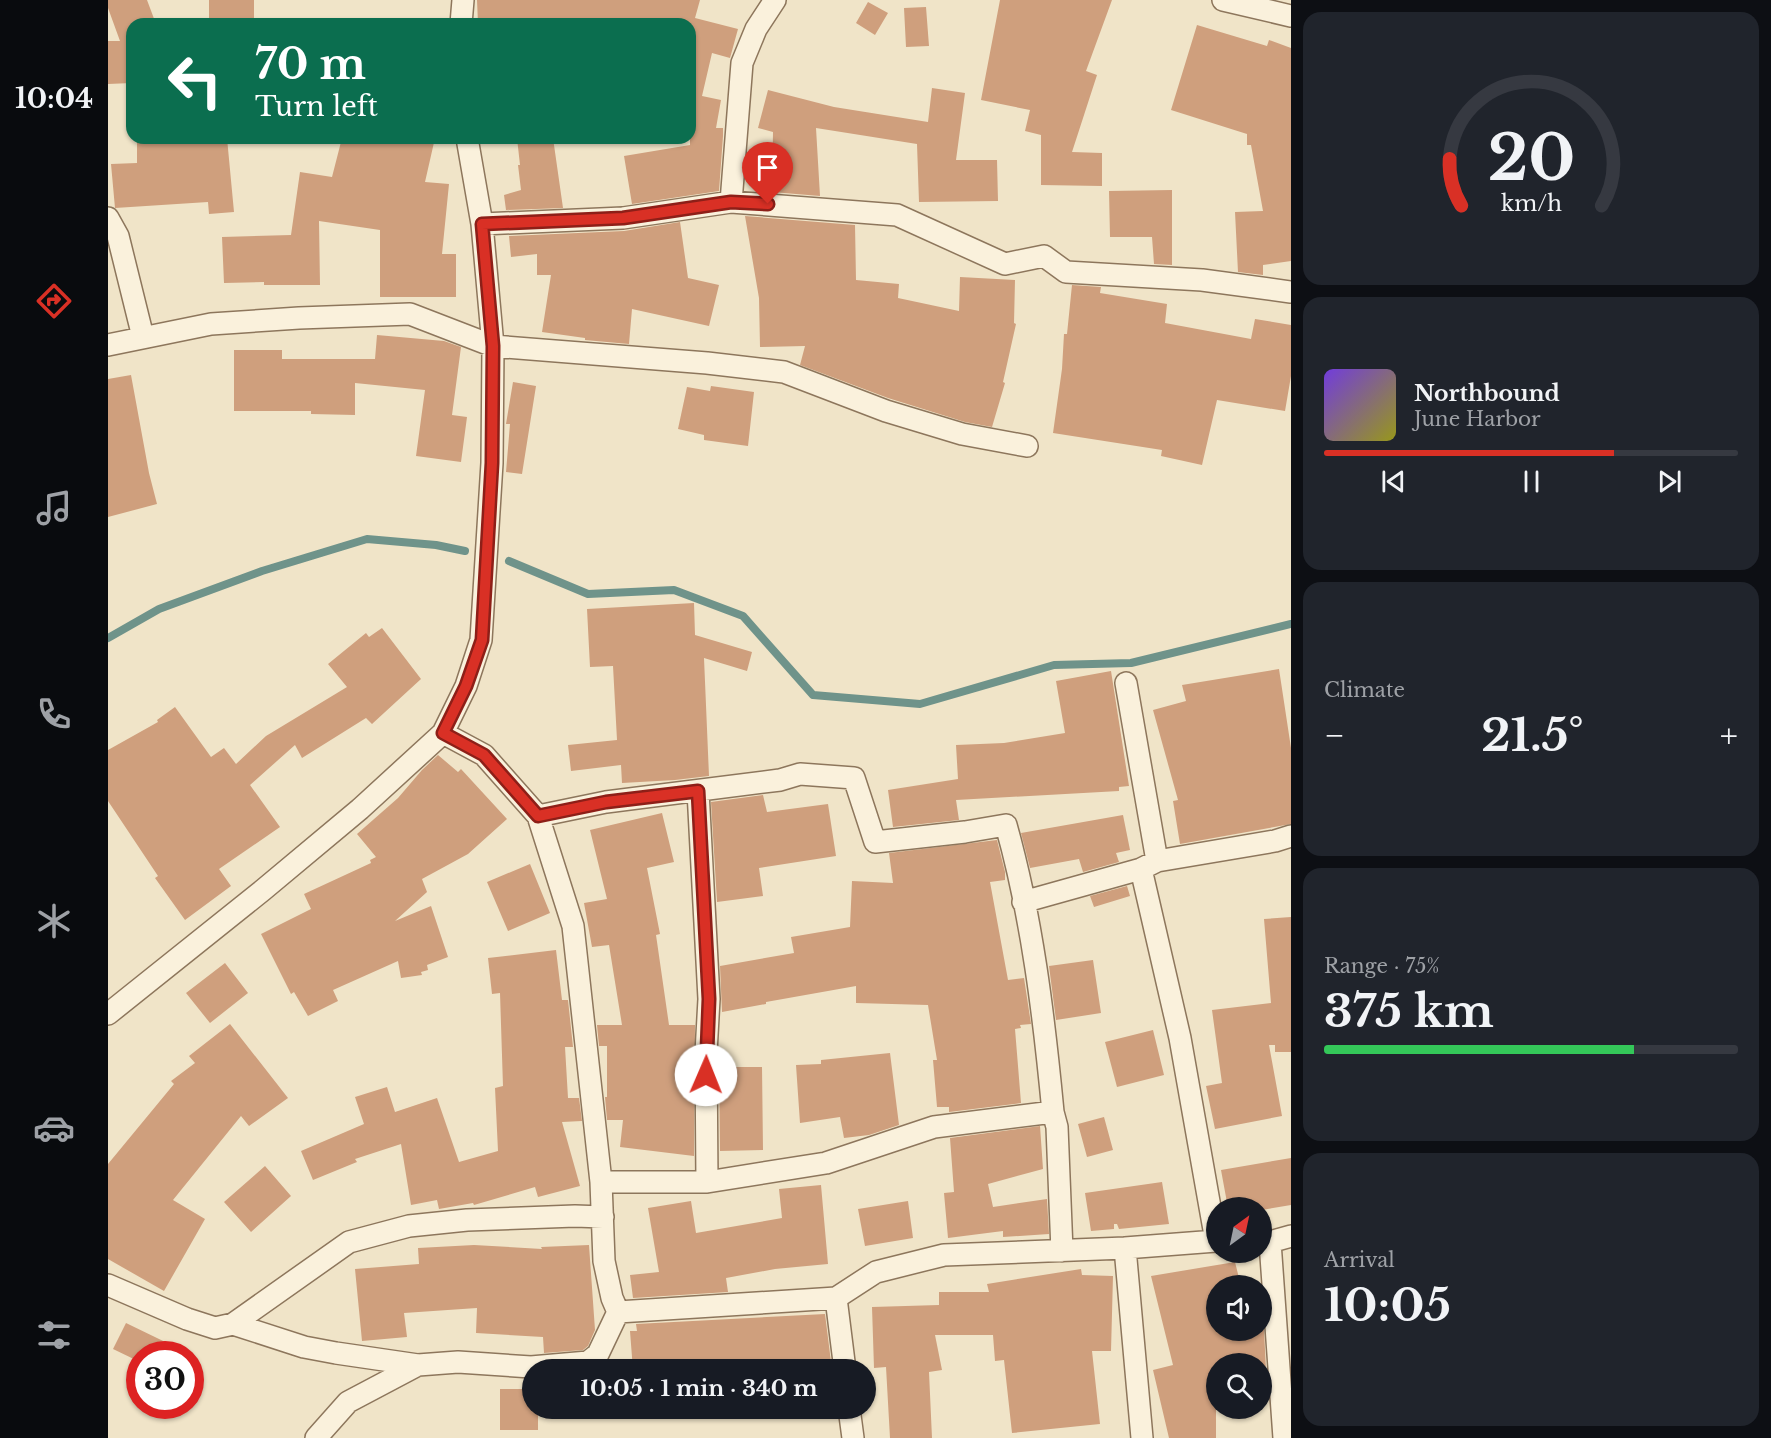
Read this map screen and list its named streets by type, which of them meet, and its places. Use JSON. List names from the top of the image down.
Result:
{
  "north": "top right",
  "page": {
    "tabs": "10:04",
    "turn": ["70 m", "Turn left"],
    "song": ["Northbound", "June Harbor"],
    "tile": [
      "Climate",
      ["Range · 75%", "375 km"],
      ["Arrival", "10:05"]
    ],
    "heat": ["−", "21.5°", "+"],
    "limit": "30",
    "trip": "10:05 · 1 min · 340 m",
    "gauge": ["20", "km/h"]
  }
}
